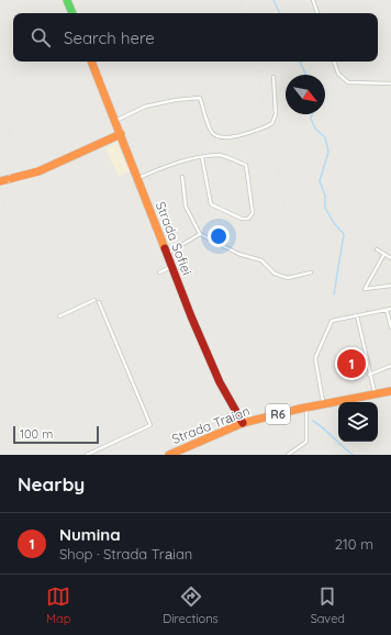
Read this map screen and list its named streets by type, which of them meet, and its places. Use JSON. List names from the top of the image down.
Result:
{
  "streets": {
    "main road": ["Strada Sofiei", "R6", "Strada Trаian"]
  },
  "crossings": [
    ["Strada Sofiei", "Strada Trаian"]
  ],
  "scale_bar": "100 m",
  "north": "bottom right",
  "page": {
    "search": "Search here",
    "pins": "1",
    "scale": "100 m",
    "heading": "Nearby",
    "list": [
      {
        "mark": "1",
        "name": "Numina",
        "note": "Shop · Strada Trаian",
        "value": "210 m"
      }
    ],
    "nav": ["Map", "Directions", "Saved"]
  }
}
